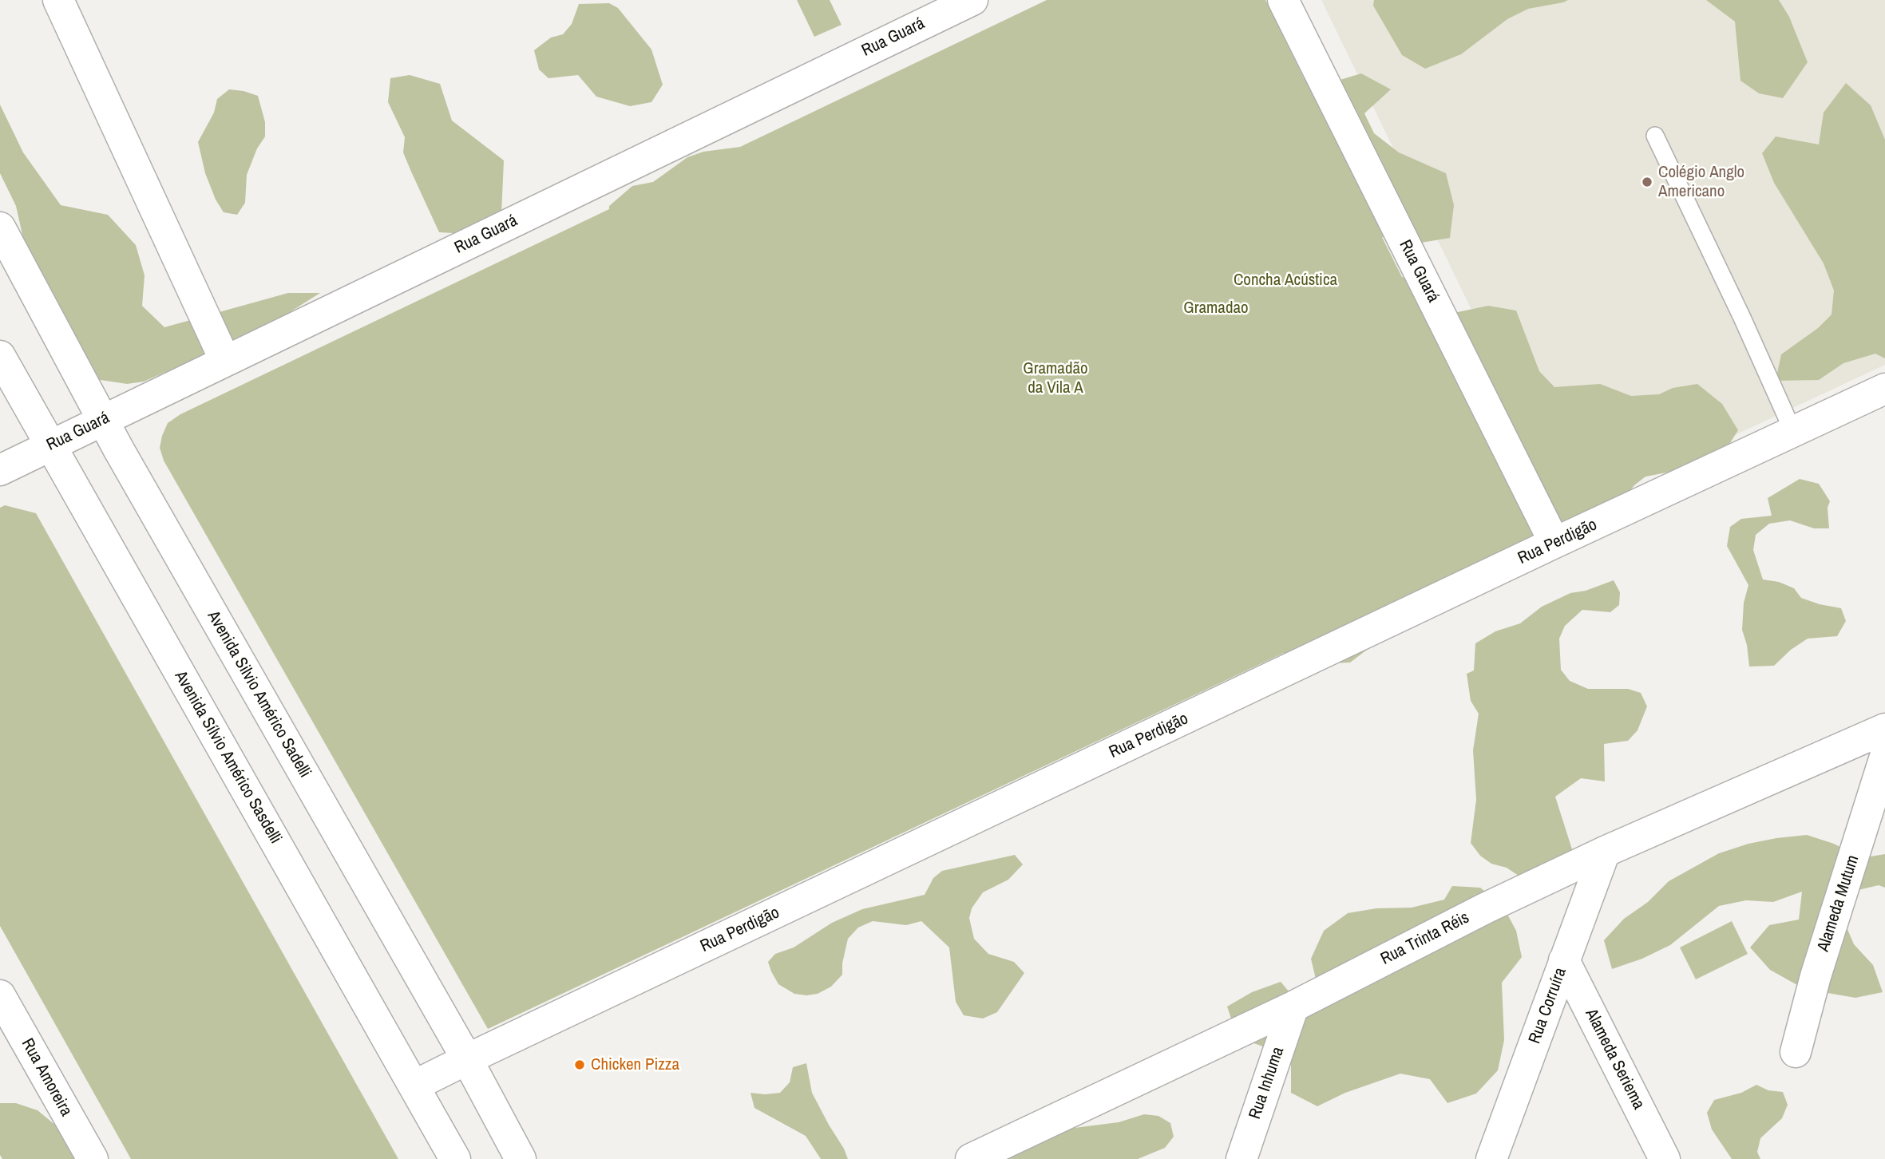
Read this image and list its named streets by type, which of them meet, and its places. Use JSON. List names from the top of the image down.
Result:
{
  "streets": {
    "street": [
      "Rua Guará",
      "Rua Perdigão",
      "Avenida Silvio Américo Sadelli",
      "Avenida Sílvio Américo Sasdelli",
      "Alameda Mutum",
      "Rua Trinta Réis",
      "Rua Corruíra",
      "Alameda Seriema",
      "Rua Amoreira",
      "Rua Inhuma"
    ]
  },
  "crossings": [
    ["Rua Guará", "Rua Perdigão"],
    ["Rua Guará", "Avenida Silvio Américo Sadelli"],
    ["Rua Guará", "Avenida Sílvio Américo Sasdelli"],
    ["Rua Perdigão", "Avenida Silvio Américo Sadelli"],
    ["Rua Perdigão", "Avenida Sílvio Américo Sasdelli"],
    ["Rua Trinta Réis", "Rua Corruíra"],
    ["Rua Trinta Réis", "Rua Inhuma"],
    ["Rua Corruíra", "Alameda Seriema"]
  ],
  "parks": ["Concha Acústica", "Gramadao", "Gramadão da Vila A"],
  "places": ["Colégio Anglo Americano", "Chicken Pizza"]
}
